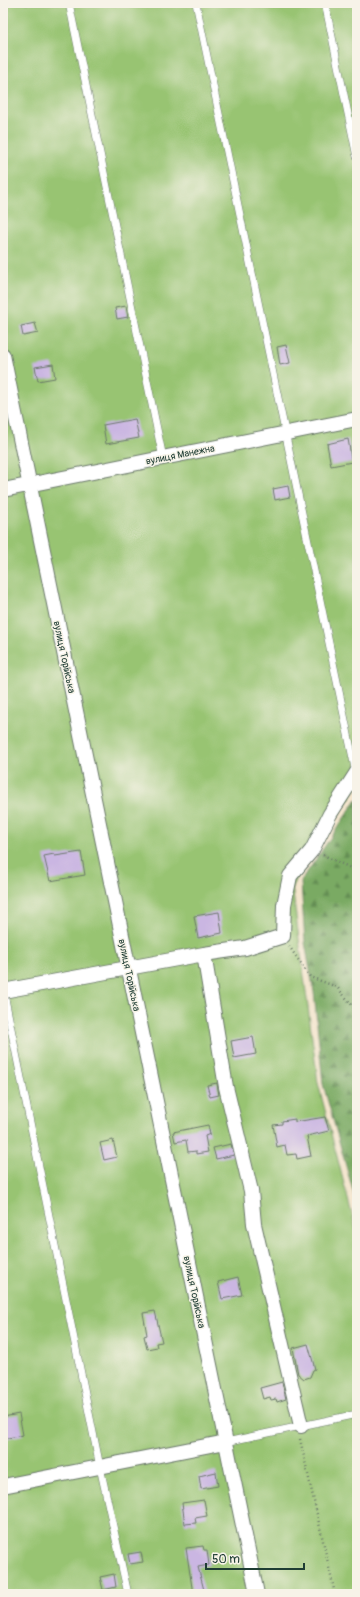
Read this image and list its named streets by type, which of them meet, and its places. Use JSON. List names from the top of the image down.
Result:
{
  "streets": {
    "street": ["вулиця Манежна", "вулиця Торійська"]
  },
  "crossings": [
    ["вулиця Манежна", "вулиця Торійська"]
  ],
  "scale_bar": "50 m"
}
